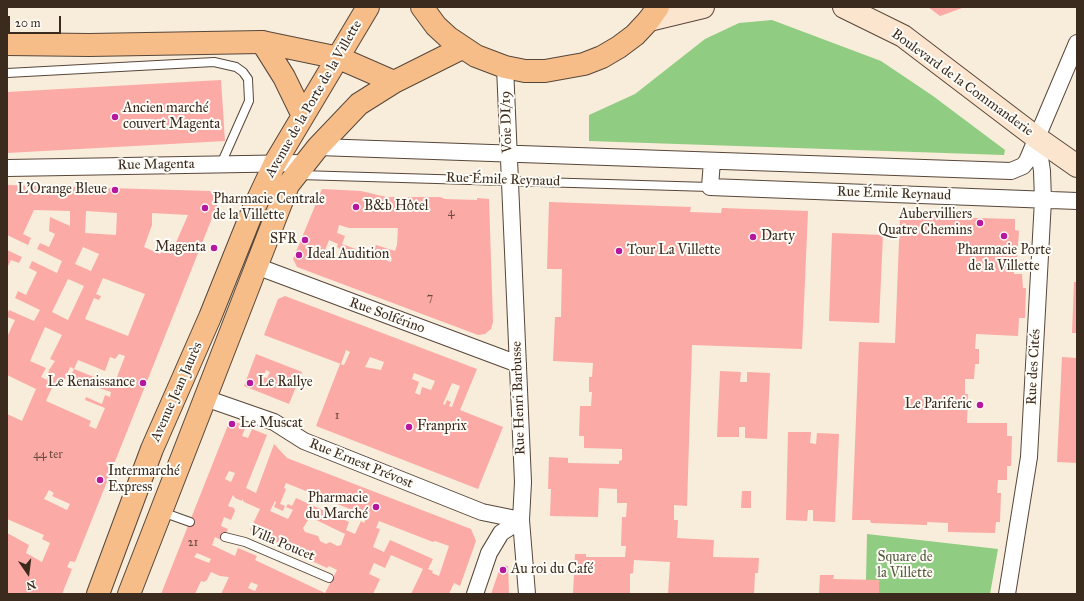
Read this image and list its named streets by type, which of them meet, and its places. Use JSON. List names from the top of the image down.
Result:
{
  "streets": {
    "main road": ["Boulevard de la Commanderie", "Avenue de la Porte de la Villette", "Avenue Jean Jaurès"],
    "street": [
      "Voie DI/19",
      "Rue Magenta",
      "Rue Émile Reynaud",
      "Rue Solférino",
      "Rue des Cités",
      "Rue Henri Barbusse",
      "Rue Ernest Prévost"
    ],
    "lane": ["Villa Poucet"]
  },
  "crossings": [
    ["Boulevard de la Commanderie", "Rue Émile Reynaud"],
    ["Boulevard de la Commanderie", "Rue des Cités"],
    ["Avenue de la Porte de la Villette", "Rue Magenta"],
    ["Avenue de la Porte de la Villette", "Rue Émile Reynaud"],
    ["Avenue de la Porte de la Villette", "Avenue Jean Jaurès"],
    ["Voie DI/19", "Rue Émile Reynaud"],
    ["Voie DI/19", "Rue Henri Barbusse"],
    ["Rue Magenta", "Rue Émile Reynaud"],
    ["Rue Émile Reynaud", "Rue des Cités"],
    ["Rue Solférino", "Avenue Jean Jaurès"],
    ["Rue Solférino", "Rue Henri Barbusse"],
    ["Avenue Jean Jaurès", "Rue Ernest Prévost"],
    ["Rue Henri Barbusse", "Rue Ernest Prévost"]
  ],
  "parks": ["Square de la Villette"],
  "places": [
    "Ancien marché couvert Magenta",
    "L'Orange Bleue",
    "B&b Hôtel",
    "Pharmacie Centrale de la Villette",
    "Aubervilliers Quatre Chemins",
    "Pharmacie Porte de la Villette",
    "Darty",
    "SFR",
    "Magenta",
    "Tour La Villette",
    "Ideal Audition",
    "Le Renaissance",
    "Le Rallye",
    "Le Pariferic",
    "Le Muscat",
    "Franprix",
    "Intermarché Express",
    "Pharmacie du Marché",
    "Au roi du Café"
  ],
  "house_numbers": [
    "4",
    "7",
    "1",
    "44 ter",
    "21"
  ],
  "scale_bar": "20 m",
  "north": "bottom"
}
